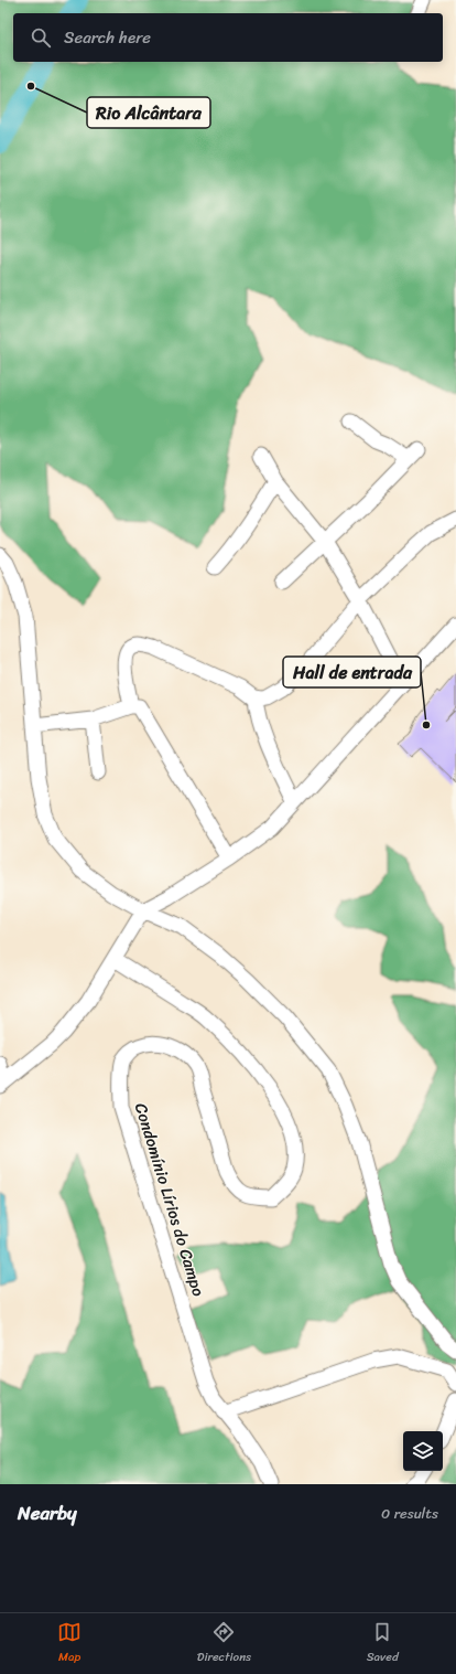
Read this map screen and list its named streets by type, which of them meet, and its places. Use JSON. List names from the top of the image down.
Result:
{
  "streets": {
    "street": ["Condomínio Lírios do Campo"]
  },
  "places": ["Rio Alcântara", "Hall de entrada"],
  "page": {
    "search": "Search here",
    "heading": ["Nearby", "0 results"],
    "nav": ["Map", "Directions", "Saved"]
  }
}
